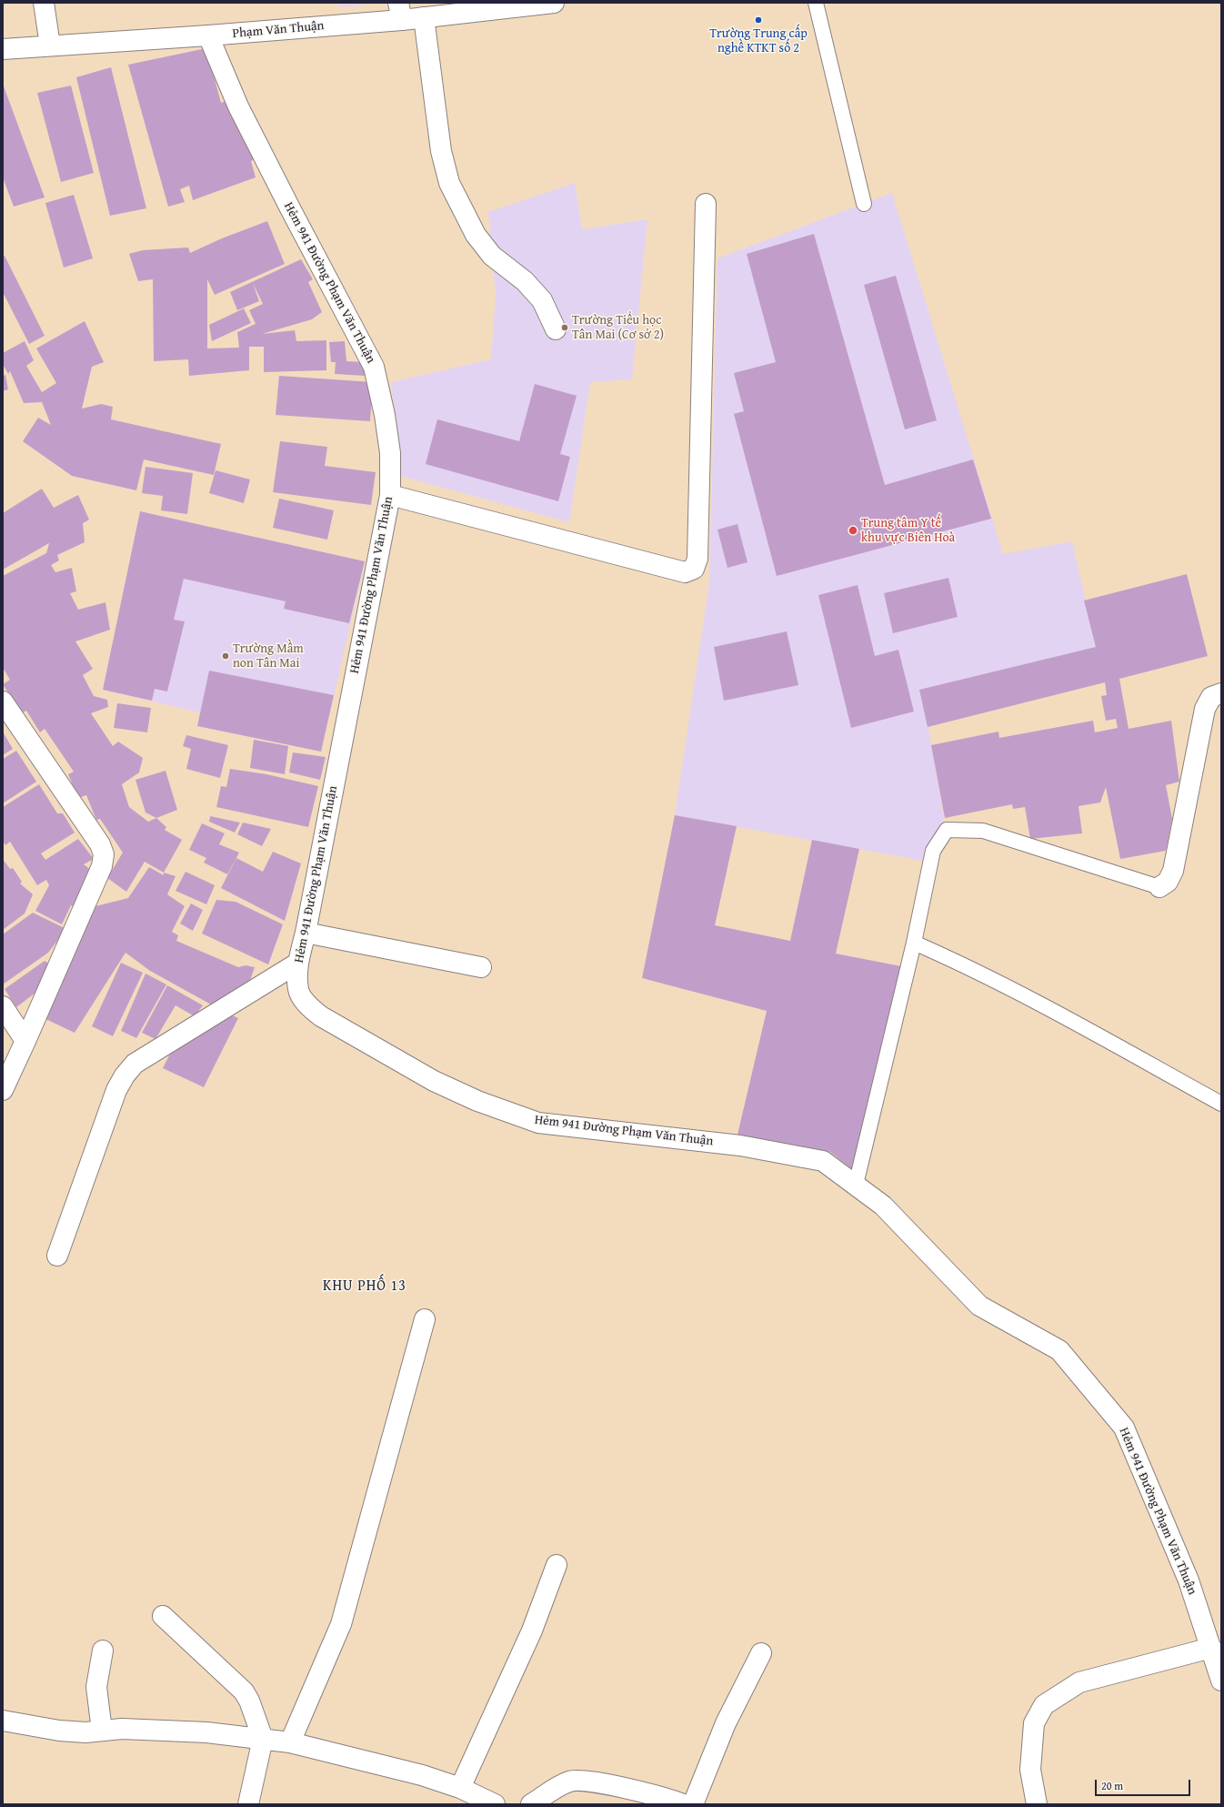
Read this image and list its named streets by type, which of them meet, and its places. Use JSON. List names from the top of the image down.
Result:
{
  "streets": {
    "street": ["Phạm Văn Thuận", "Hẻm 941 Đường Phạm Văn Thuận"]
  },
  "crossings": [
    ["Phạm Văn Thuận", "Hẻm 941 Đường Phạm Văn Thuận"]
  ],
  "districts": ["KHU PHỐ 13"],
  "places": [
    "Trường Trung cấp nghề KTKT số 2",
    "Trường Tiểu học Tân Mai (Cơ sở 2)",
    "Trung tâm Y tế khu vực Biên Hoà",
    "Trường Mầm non Tân Mai"
  ],
  "scale_bar": "20 m"
}
